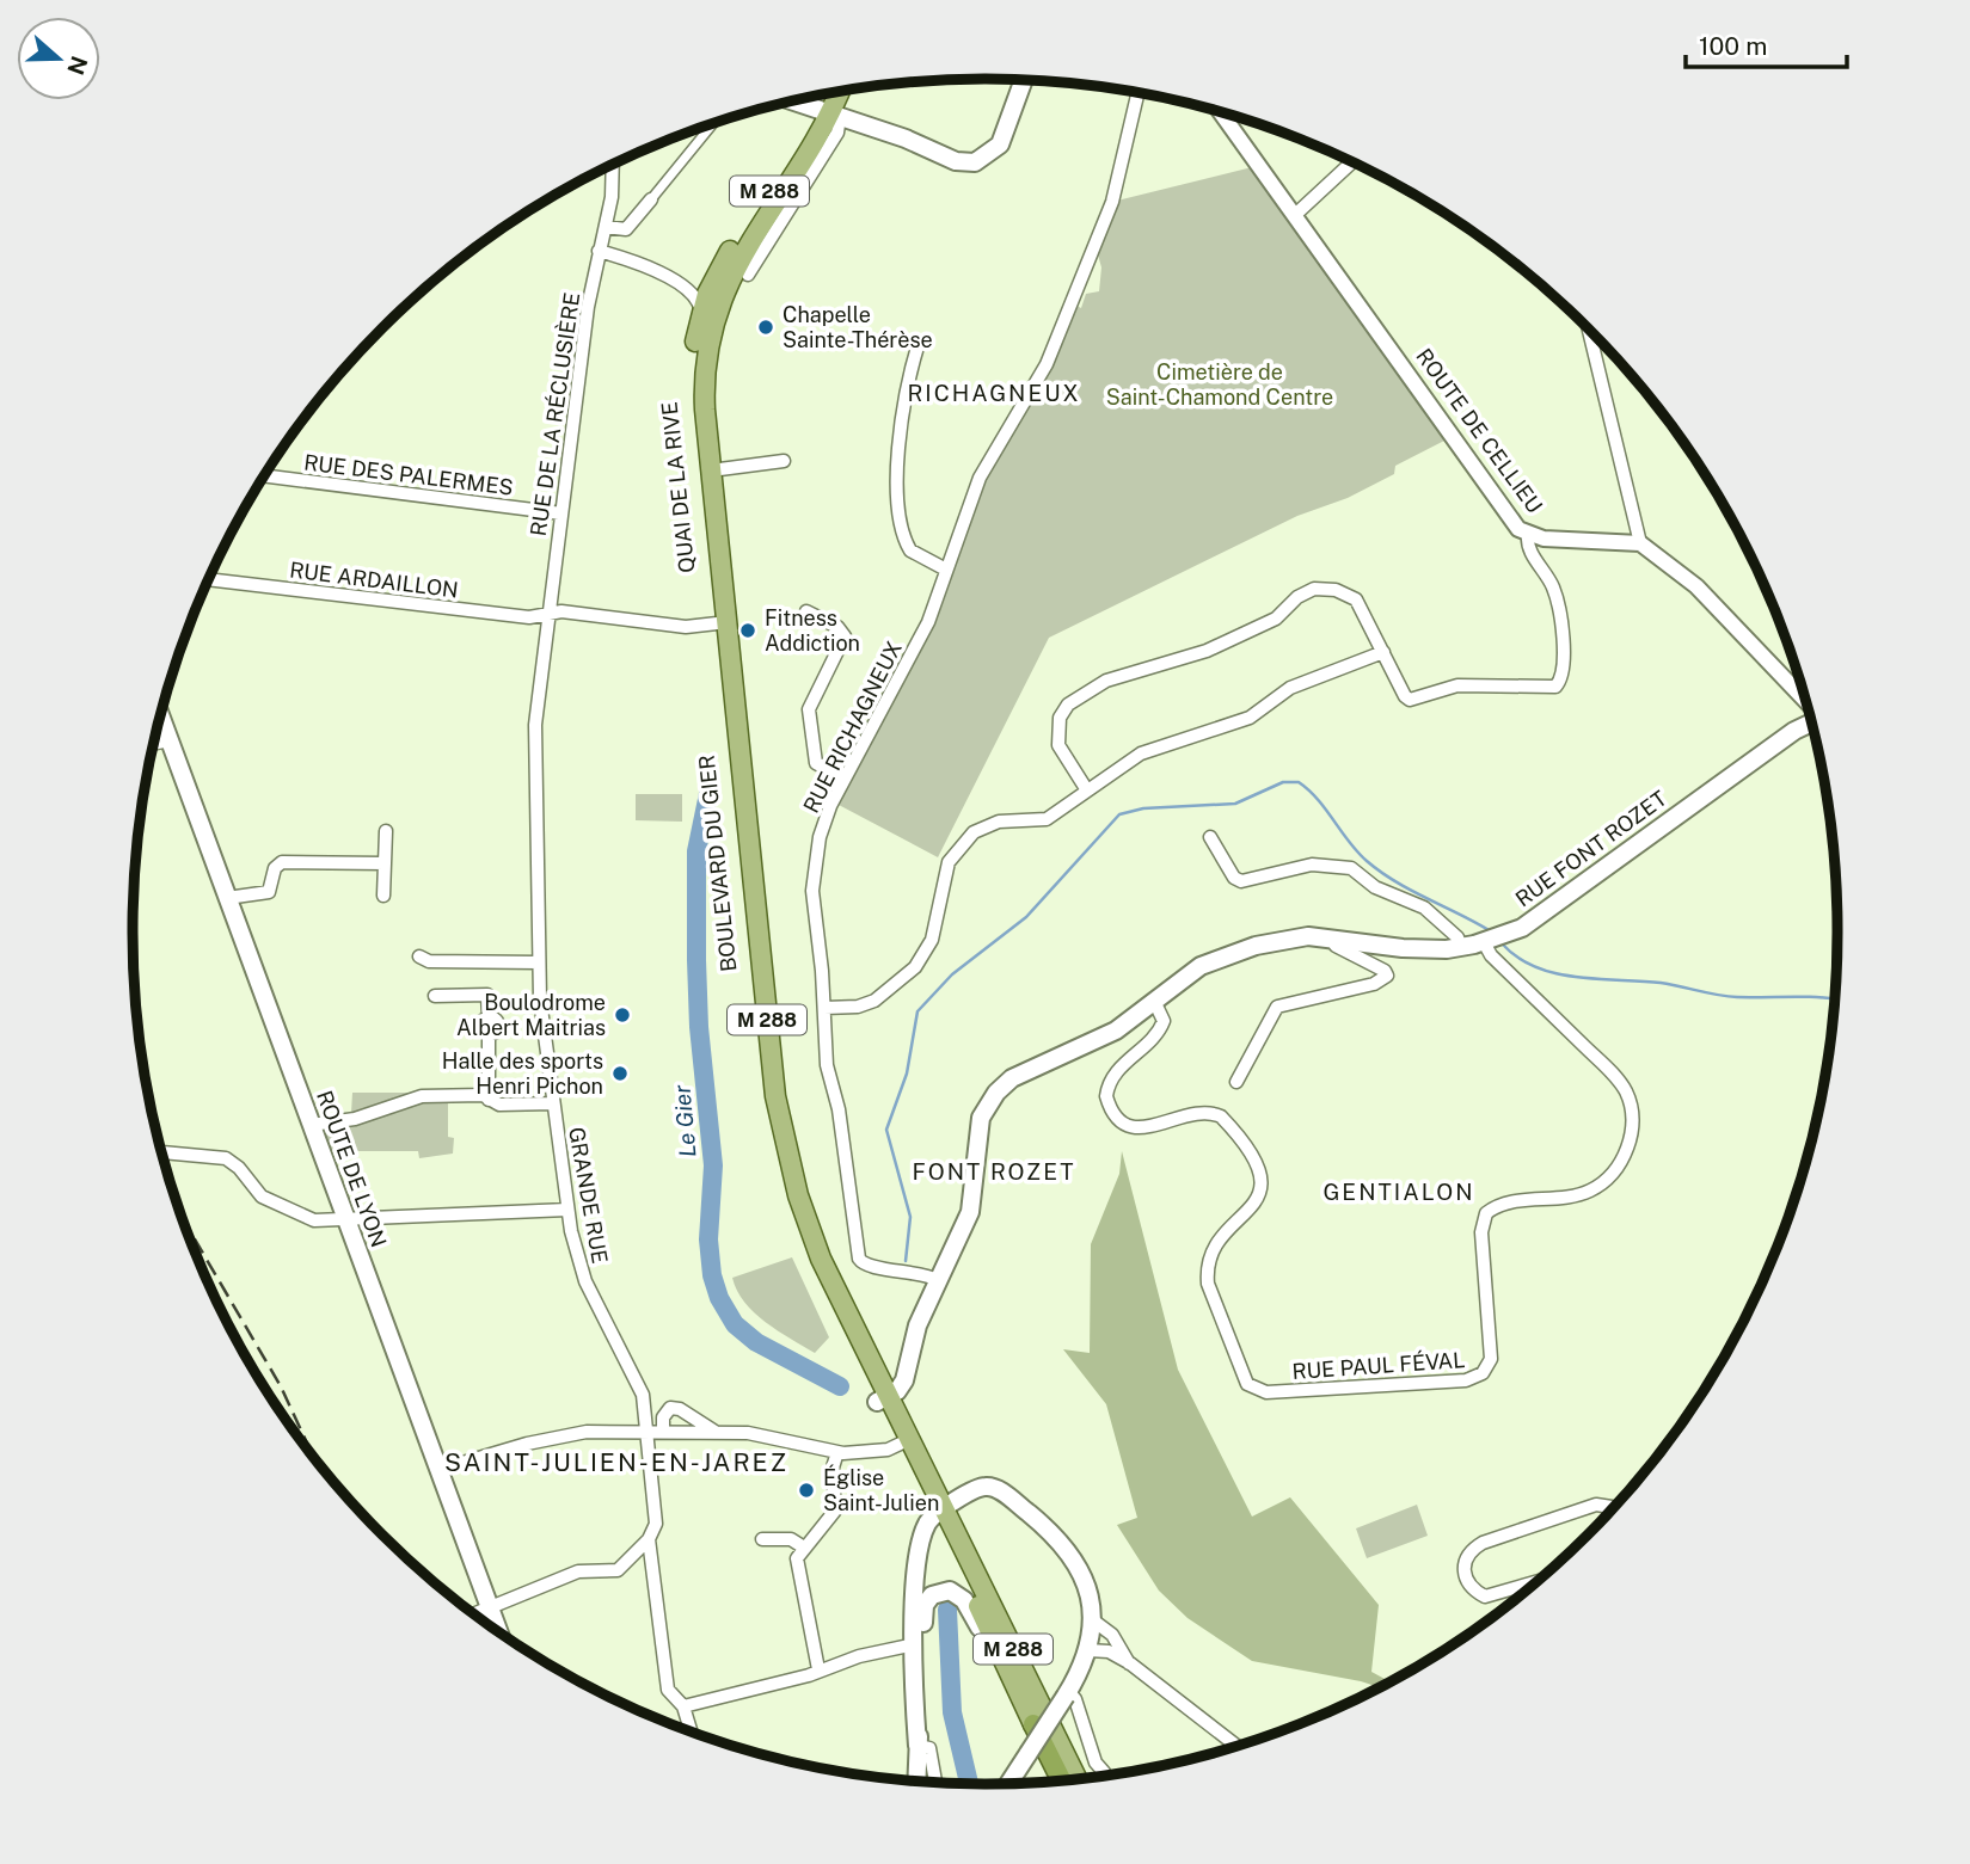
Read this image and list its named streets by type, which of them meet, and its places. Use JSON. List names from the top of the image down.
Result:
{
  "streets": {
    "main road": [
      "M 288",
      "QUAI DE LA RIVE",
      "RUE FONT ROZET",
      "BOULEVARD DU GIER",
      "ROUTE DE LYON"
    ],
    "street": [
      "RUE DE LA RÉCLUSIÈRE",
      "ROUTE DE CELLIEU",
      "RUE DES PALERMES",
      "RUE ARDAILLON",
      "RUE RICHAGNEUX",
      "GRANDE RUE",
      "RUE PAUL FÉVAL"
    ]
  },
  "crossings": [
    ["M 288", "BOULEVARD DU GIER"],
    ["RUE DE LA RÉCLUSIÈRE", "RUE DES PALERMES"],
    ["RUE DE LA RÉCLUSIÈRE", "RUE ARDAILLON"],
    ["RUE DE LA RÉCLUSIÈRE", "GRANDE RUE"],
    ["QUAI DE LA RIVE", "RUE ARDAILLON"],
    ["QUAI DE LA RIVE", "BOULEVARD DU GIER"],
    ["RUE ARDAILLON", "BOULEVARD DU GIER"],
    ["RUE RICHAGNEUX", "RUE FONT ROZET"],
    ["RUE FONT ROZET", "BOULEVARD DU GIER"],
    ["RUE FONT ROZET", "RUE PAUL FÉVAL"]
  ],
  "districts": [
    "RICHAGNEUX",
    "FONT ROZET",
    "GENTIALON",
    "SAINT-JULIEN-EN-JAREZ"
  ],
  "water": ["Le Gier"],
  "parks": ["Cimetière de Saint-Chamond Centre"],
  "places": [
    "Chapelle Sainte-Thérèse",
    "Fitness Addiction",
    "Boulodrome Albert Maitrias",
    "Halle des sports Henri Pichon",
    "Église Saint-Julien"
  ],
  "scale_bar": "100 m",
  "north": "right"
}
